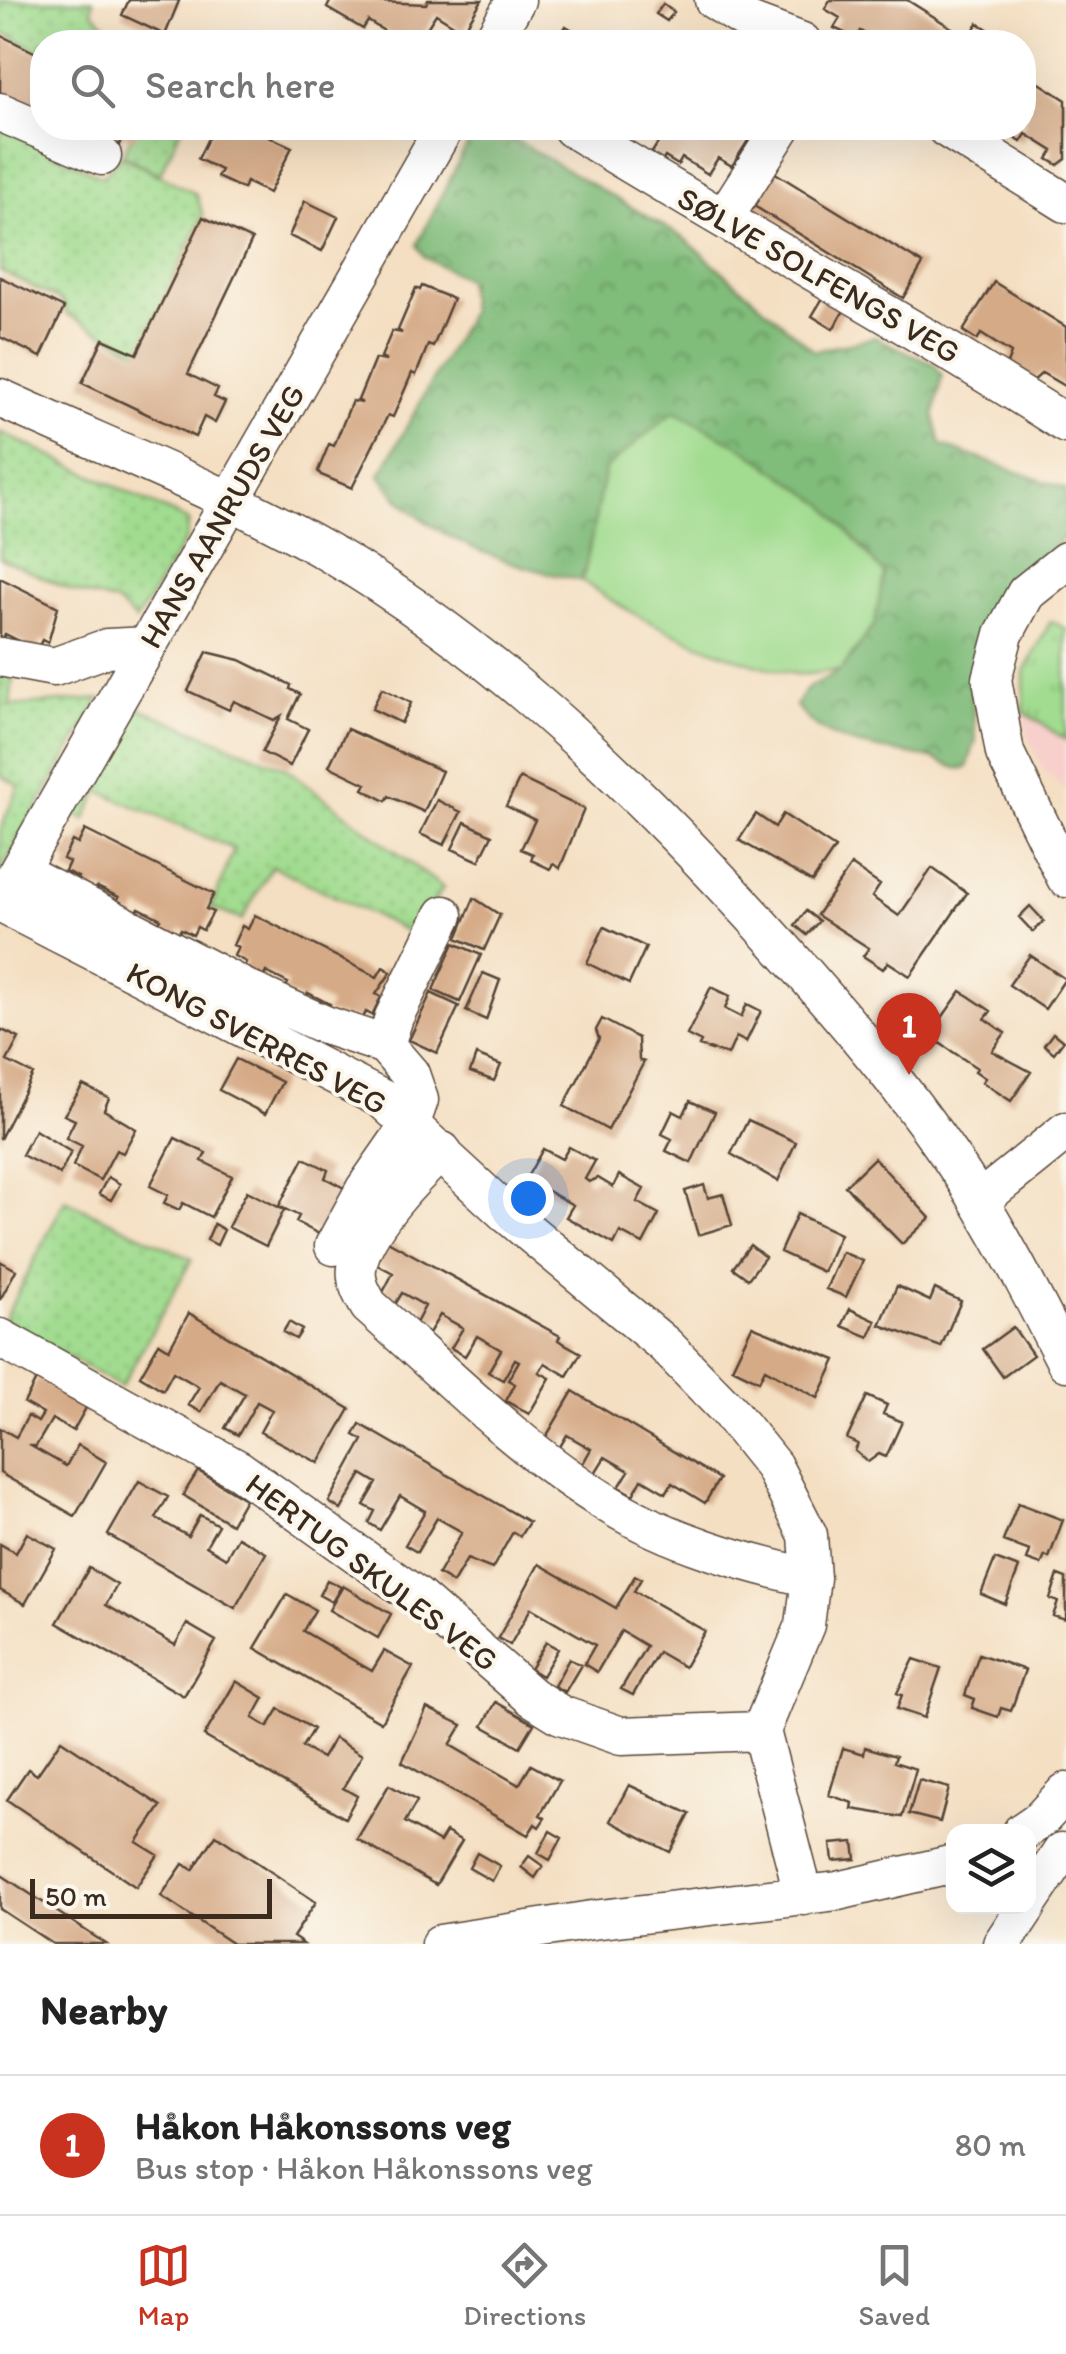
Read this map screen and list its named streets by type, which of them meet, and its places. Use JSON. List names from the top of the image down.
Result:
{
  "streets": {
    "street": [
      "SØLVE SOLFENGS VEG",
      "HANS AANRUDS VEG",
      "KONG SVERRES VEG",
      "HERTUG SKULES VEG"
    ]
  },
  "crossings": [
    ["HANS AANRUDS VEG", "KONG SVERRES VEG"],
    ["KONG SVERRES VEG", "HERTUG SKULES VEG"]
  ],
  "scale_bar": "50 m",
  "page": {
    "search": "Search here",
    "pins": "1",
    "scale": "50 m",
    "heading": "Nearby",
    "list": [
      {
        "mark": "1",
        "name": "Håkon Håkonssons veg",
        "note": "Bus stop · Håkon Håkonssons veg",
        "value": "80 m"
      }
    ],
    "nav": ["Map", "Directions", "Saved"]
  }
}
